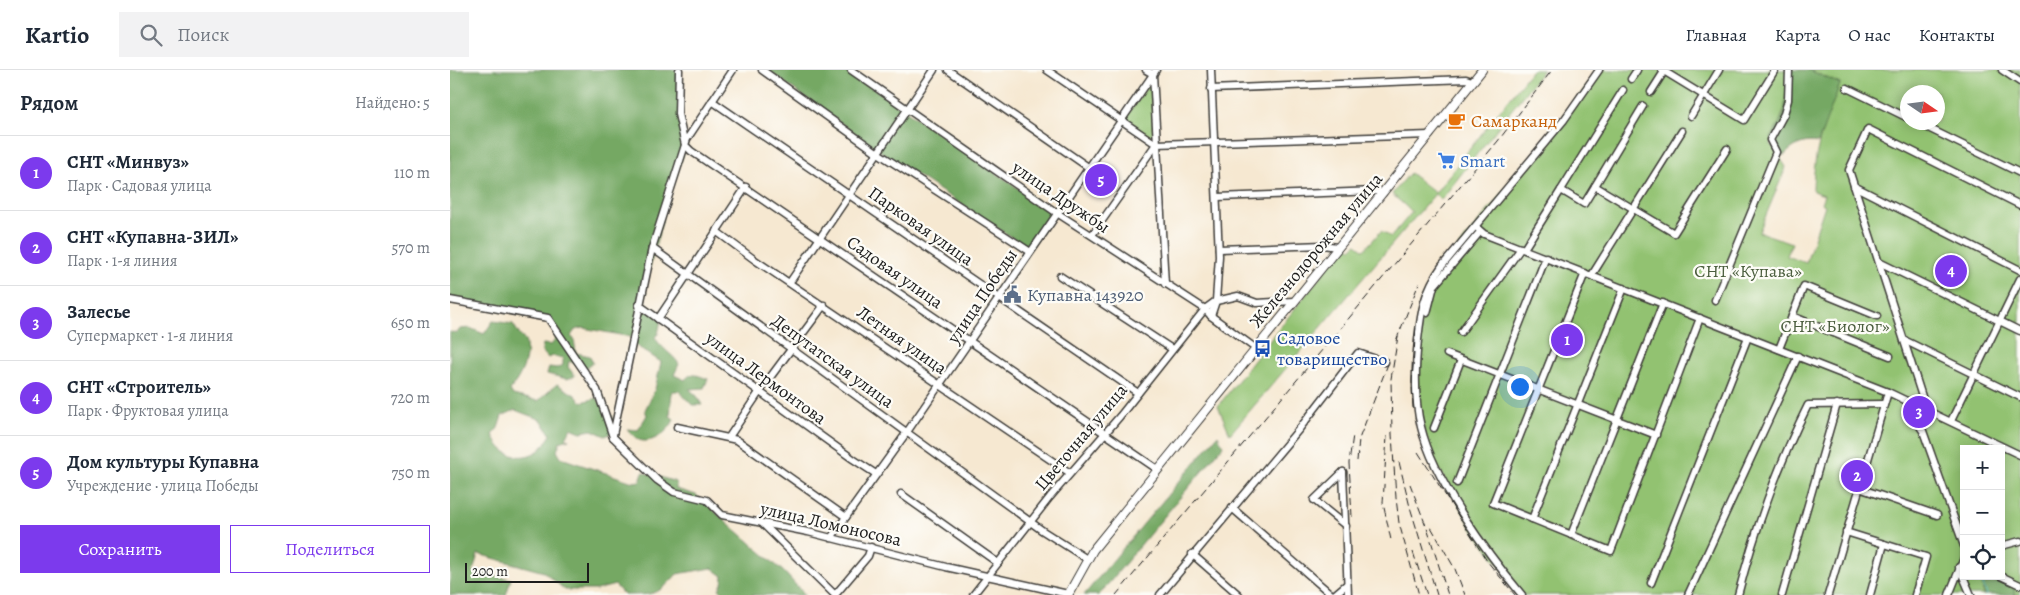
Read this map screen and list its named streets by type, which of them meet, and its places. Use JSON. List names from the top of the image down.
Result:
{
  "streets": {
    "main road": ["Железнодорожная улица"],
    "street": [
      "улица Дружбы",
      "Парковая улица",
      "Садовая улица",
      "улица Победы",
      "Летняя улица",
      "Депутатская улица",
      "улица Лермонтова",
      "Цветочная улица",
      "улица Ломоносова"
    ]
  },
  "crossings": [
    ["улица Дружбы", "Железнодорожная улица"],
    ["улица Дружбы", "улица Победы"],
    ["улица Дружбы", "Цветочная улица"],
    ["Парковая улица", "улица Победы"],
    ["Парковая улица", "Цветочная улица"],
    ["Железнодорожная улица", "Садовая улица"],
    ["Железнодорожная улица", "Депутатская улица"],
    ["Железнодорожная улица", "улица Ломоносова"],
    ["Садовая улица", "улица Победы"],
    ["Садовая улица", "Цветочная улица"],
    ["улица Победы", "Летняя улица"],
    ["улица Победы", "Депутатская улица"],
    ["улица Победы", "улица Лермонтова"],
    ["улица Победы", "улица Ломоносова"],
    ["Летняя улица", "Цветочная улица"],
    ["Депутатская улица", "Цветочная улица"],
    ["Цветочная улица", "улица Ломоносова"]
  ],
  "parks": ["СНТ «Купава»", "СНТ «Биолог»"],
  "places": {
    "cafe": ["Самарканд"],
    "supermarket": ["Smart"],
    "public building": ["Купавна 143920"],
    "bus stop": ["Садовое товарищество"]
  },
  "scale_bar": "200 m",
  "north": "right",
  "page": {
    "header": "Kartio",
    "search": "Поиск",
    "nav": [
      "Главная",
      "Карта",
      "О нас",
      "Контакты"
    ],
    "heading": ["Рядом", "Найдено: 5"],
    "list": [
      {
        "mark": "1",
        "name": "СНТ «Минвуз»",
        "note": "Парк · Садовая улица",
        "value": "110 m"
      },
      {
        "mark": "2",
        "name": "СНТ «Купавна-ЗИЛ»",
        "note": "Парк · 1-я линия",
        "value": "570 m"
      },
      {
        "mark": "3",
        "name": "Залесье",
        "note": "Супермаркет · 1-я линия",
        "value": "650 m"
      },
      {
        "mark": "4",
        "name": "СНТ «Строитель»",
        "note": "Парк · Фруктовая улица",
        "value": "720 m"
      },
      {
        "mark": "5",
        "name": "Дом культуры Купавна",
        "note": "Учреждение · улица Победы",
        "value": "750 m"
      }
    ],
    "pins": [
      "5",
      "4",
      "1",
      "3",
      "2"
    ],
    "map_buttons": ["+", "−"],
    "buttons": ["Сохранить", "Поделиться"],
    "scale": "200 m"
  }
}
